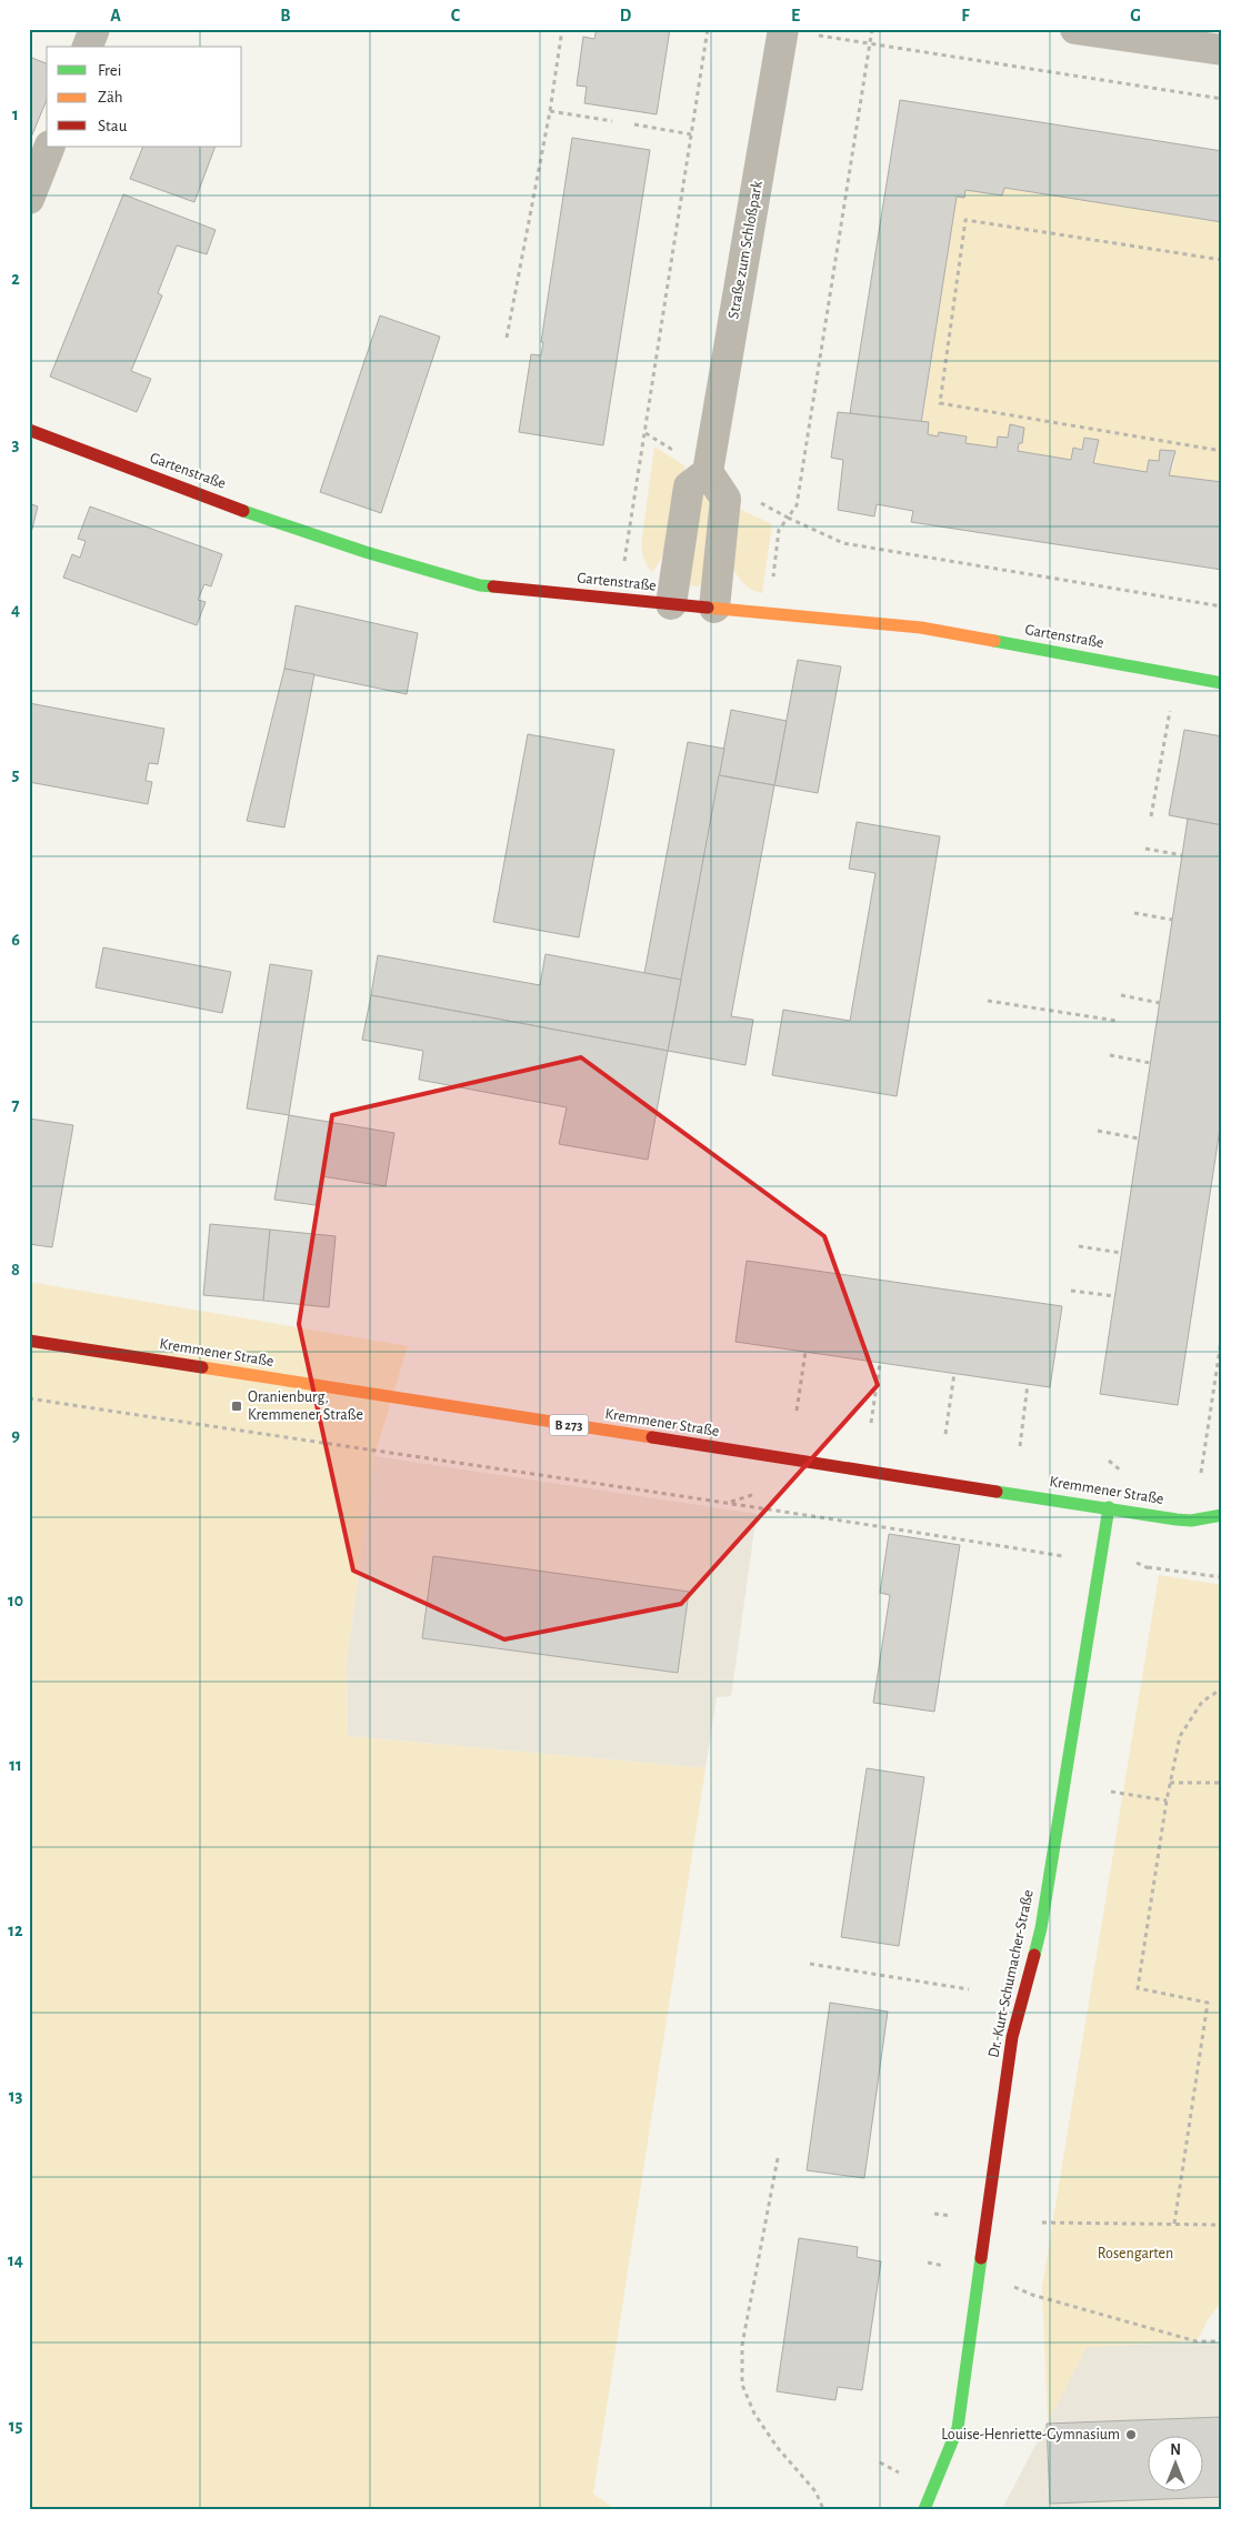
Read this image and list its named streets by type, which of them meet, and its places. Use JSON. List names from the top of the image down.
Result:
{
  "streets": {
    "street": [
      "Straße zum Schloßpark",
      "Gartenstraße",
      "Kremmener Straße",
      "B 273",
      "Dr.-Kurt-Schumacher-Straße"
    ]
  },
  "crossings": [
    ["Kremmener Straße", "Dr.-Kurt-Schumacher-Straße"]
  ],
  "parks": ["Rosengarten"],
  "places": {
    "transit": ["Oranienburg, Kremmener Straße"],
    "other": ["Louise-Henriette-Gymnasium"]
  },
  "legend": ["Frei", "Zäh", "Stau"],
  "north": "top",
  "grid": {
    "columns": [
      "A",
      "B",
      "C",
      "D",
      "E",
      "F",
      "G"
    ],
    "rows": [
      "1",
      "2",
      "3",
      "4",
      "5",
      "6",
      "7",
      "8",
      "9",
      "10",
      "11",
      "12",
      "13",
      "14",
      "15"
    ]
  }
}
